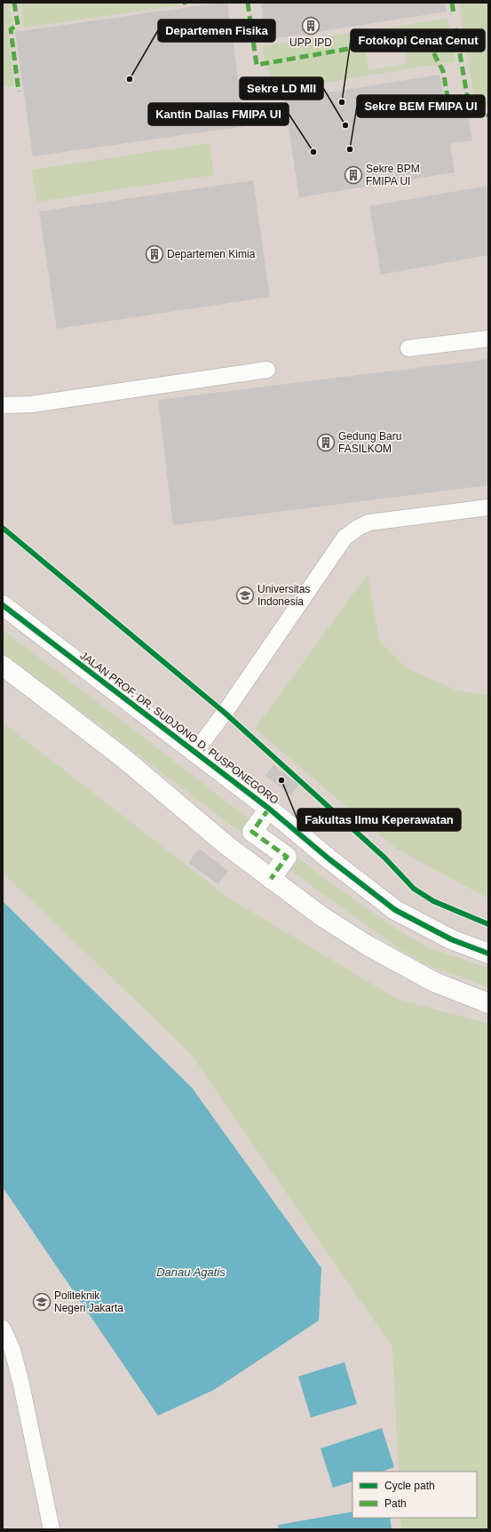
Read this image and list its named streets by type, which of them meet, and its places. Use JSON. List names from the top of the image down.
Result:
{
  "streets": {
    "street": ["JALAN PROF. DR. SUDJONO D. PUSPONEGORO"]
  },
  "water": ["Danau Agatis"],
  "places": {
    "building": [
      "UPP IPD",
      "Sekre BPM FMIPA UI",
      "Departemen Kimia",
      "Gedung Baru FASILKOM"
    ],
    "other": [
      "Departemen Fisika",
      "Fotokopi Cenat Cenut",
      "Sekre LD MII",
      "Sekre BEM FMIPA UI",
      "Kantin Dallas FMIPA UI",
      "Fakultas Ilmu Keperawatan"
    ],
    "school or university": ["Universitas Indonesia", "Politeknik Negeri Jakarta"]
  },
  "legend": ["Cycle path", "Path"]
}
